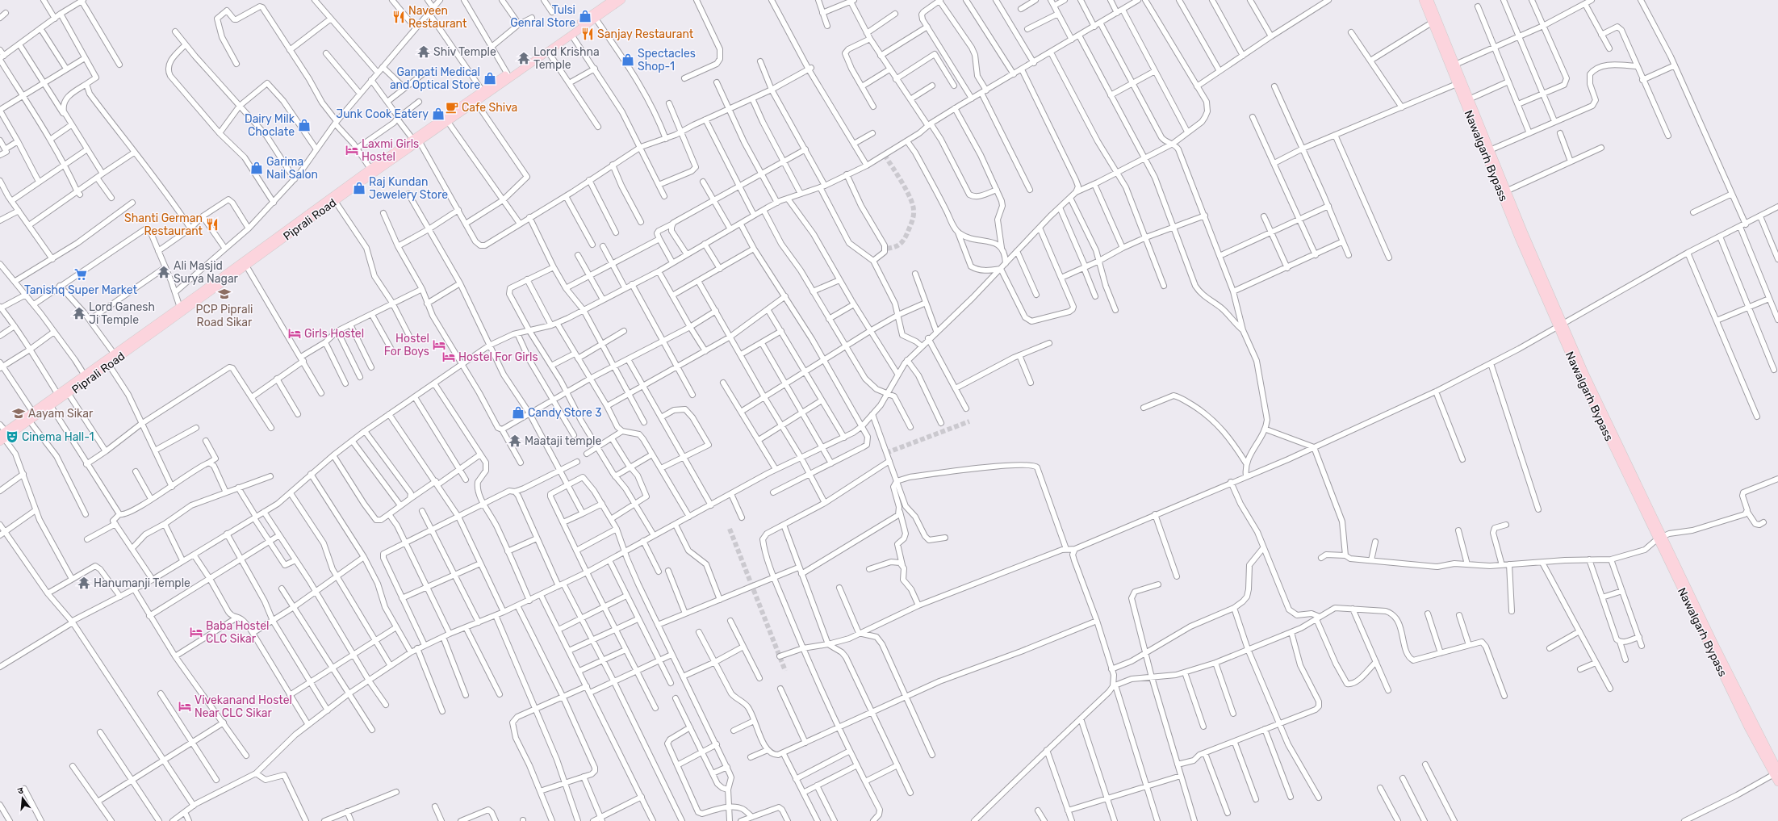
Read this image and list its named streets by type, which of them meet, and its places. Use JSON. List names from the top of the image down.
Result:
{
  "streets": {
    "main road": ["Nawalgarh Bypass", "Piprali Road"]
  },
  "places": {
    "shop": [
      "Tulsi Genral Store",
      "Spectacles Shop-1",
      "Ganpati Medical and Optical Store",
      "Junk Cook Eatery",
      "Dairy Milk Choclate",
      "Garima Nail Salon",
      "Raj Kundan Jewelery Store",
      "Candy Store 3"
    ],
    "restaurant": ["Naveen Restaurant", "Sanjay Restaurant", "Shanti German Restaurant"],
    "temple": [
      "Shiv Temple",
      "Lord Krishna Temple",
      "Ali Masjid Surya Nagar",
      "Lord Ganesh Ji Temple",
      "Maataji temple",
      "Hanumanji Temple"
    ],
    "cafe": ["Cafe Shiva"],
    "hotel": [
      "Laxmi Girls Hostel",
      "Girls Hostel",
      "Hostel For Boys",
      "Hostel For Girls",
      "Baba Hostel CLC Sikar",
      "Vivekanand Hostel Near CLC Sikar"
    ],
    "supermarket": ["Tanishq Super Market"],
    "school or university": ["PCP Piprali Road Sikar", "Aayam Sikar"],
    "theatre": ["Cinema Hall-1"]
  },
  "north": "top"
}
